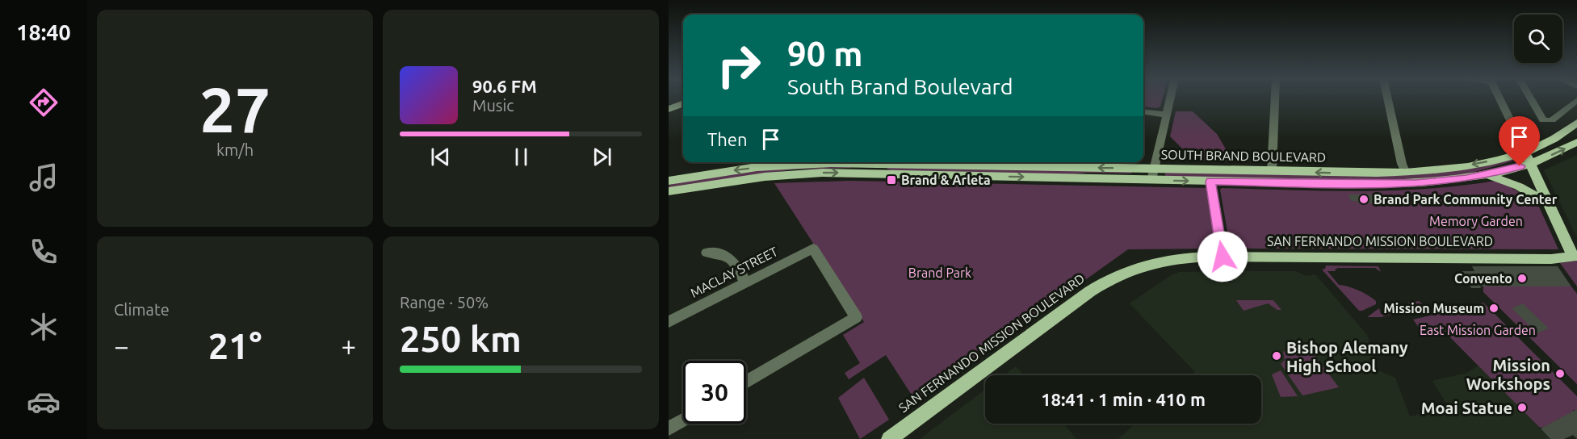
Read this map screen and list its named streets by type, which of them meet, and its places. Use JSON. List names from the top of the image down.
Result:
{
  "streets": {
    "main road": ["SOUTH BRAND BOULEVARD", "SAN FERNANDO MISSION BOULEVARD"],
    "street": ["MACLAY STREET"]
  },
  "parks": ["Memory Garden", "Brand Park", "East Mission Garden"],
  "places": {
    "transit": ["Brand & Arleta"],
    "other": [
      "Brand Park Community Center",
      "Convento",
      "Mission Museum",
      "Bishop Alemany High School",
      "Mission Workshops",
      "Moai Statue"
    ]
  },
  "page": {
    "tabs": "18:40",
    "tile": [
      ["27", "km/h"],
      "Climate",
      ["Range · 50%", "250 km"]
    ],
    "turn": ["90 m", "South Brand Boulevard"],
    "song": ["90.6 FM", "Music"],
    "then": "Then",
    "heat": ["−", "21°", "+"],
    "limit": "30",
    "trip": "18:41 · 1 min · 410 m"
  }
}
